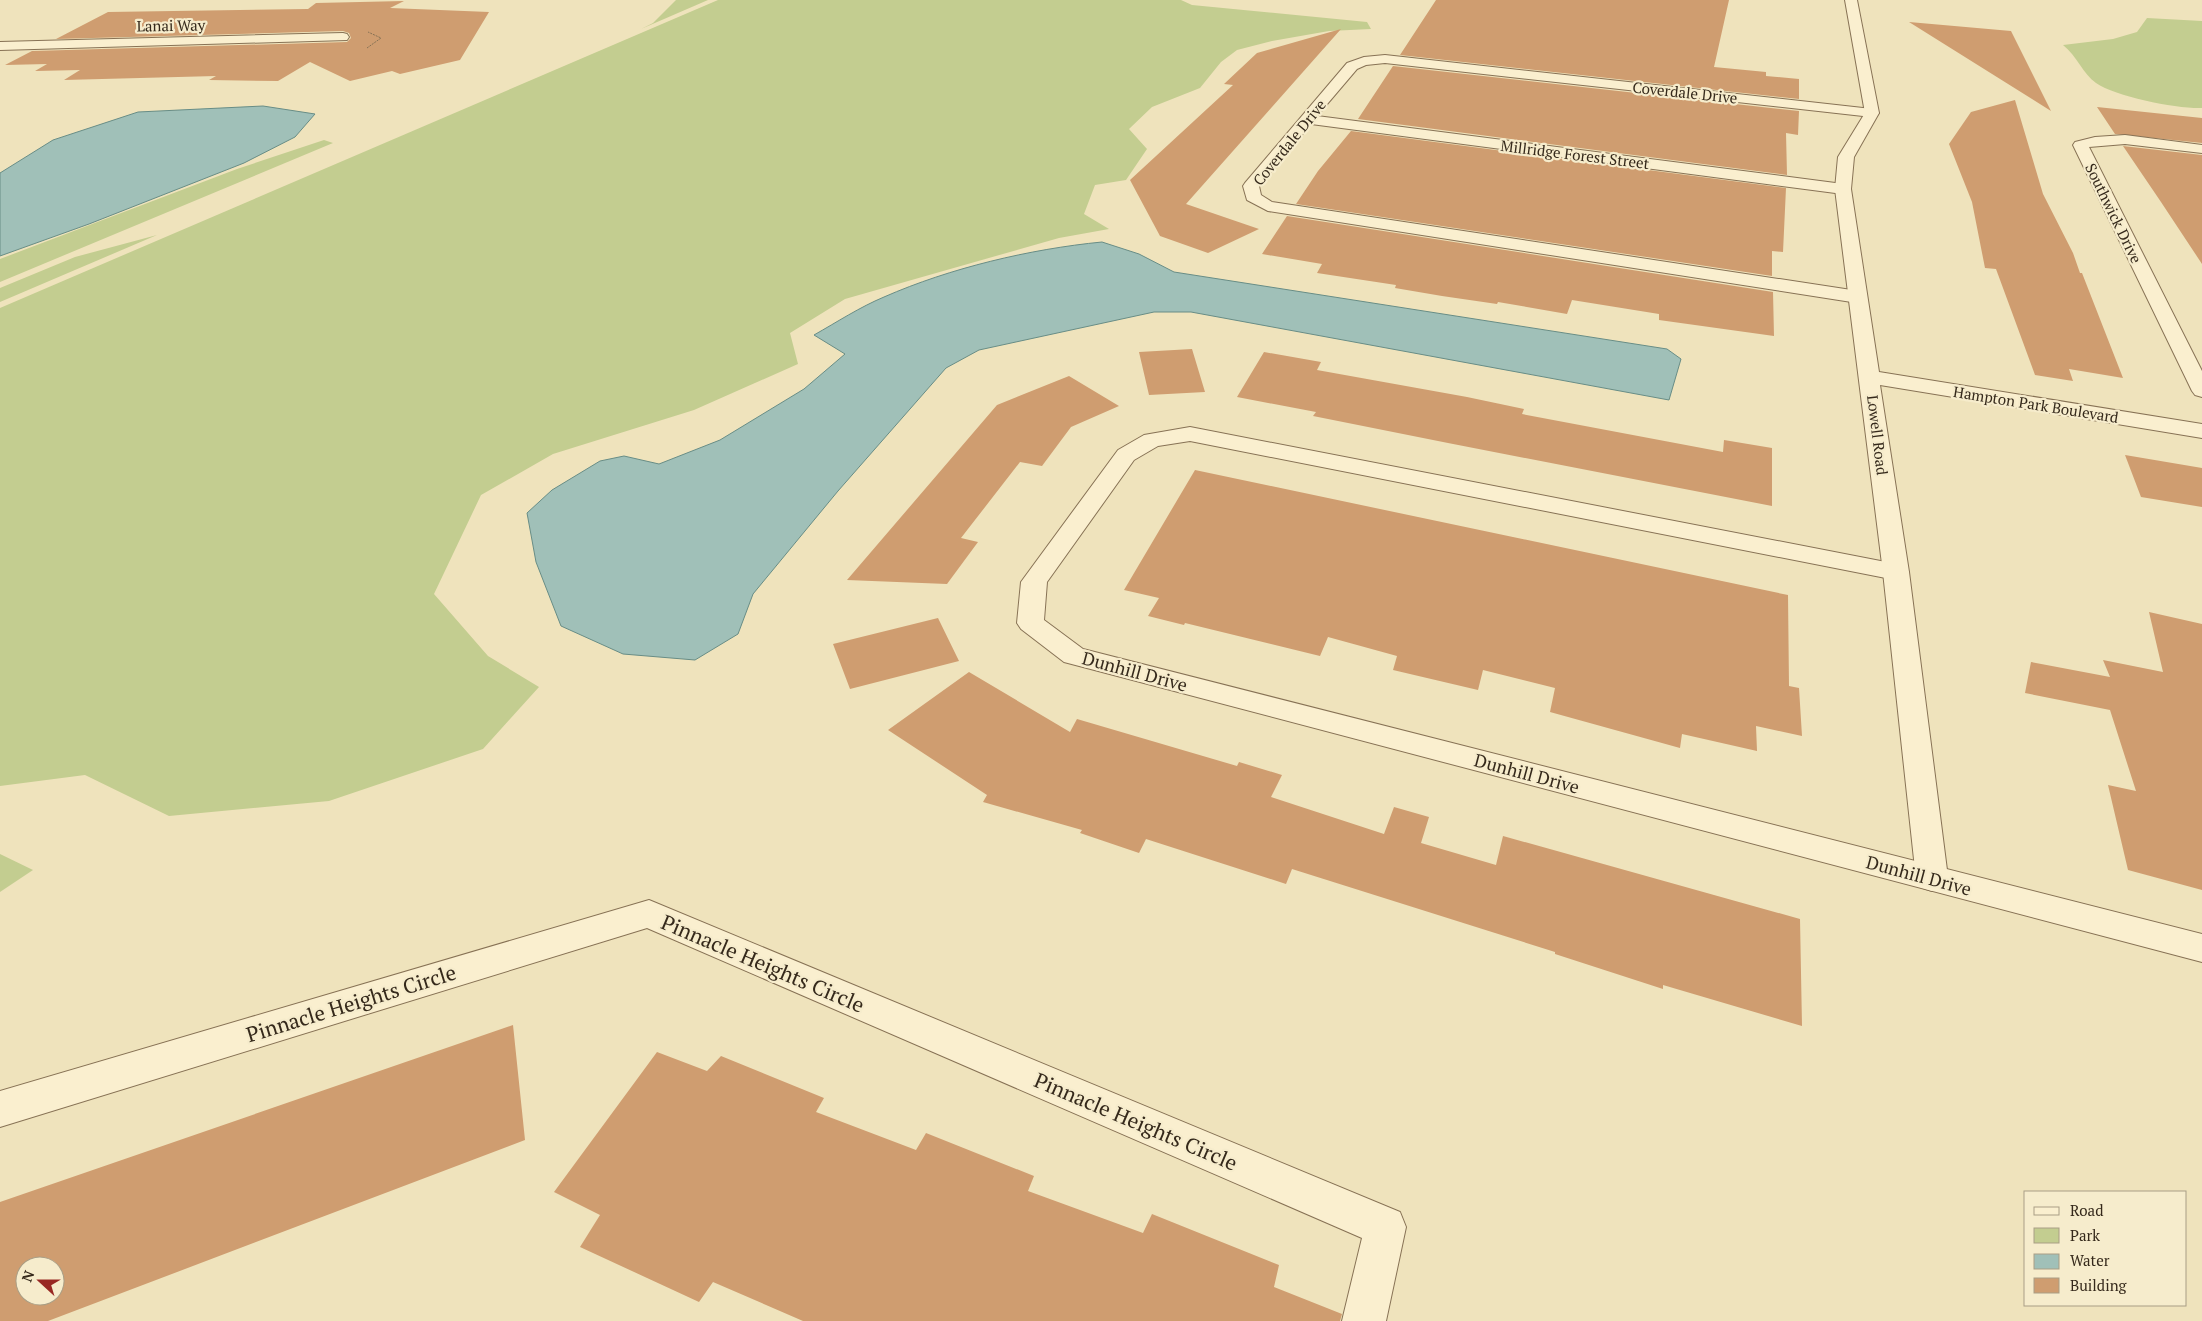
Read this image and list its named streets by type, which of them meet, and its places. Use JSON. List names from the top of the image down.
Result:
{
  "streets": {
    "street": [
      "Lanai Way",
      "Coverdale Drive",
      "Millridge Forest Street",
      "Southwick Drive",
      "Hampton Park Boulevard",
      "Lowell Road",
      "Dunhill Drive",
      "Pinnacle Heights Circle"
    ]
  },
  "crossings": [
    ["Coverdale Drive", "Millridge Forest Street"],
    ["Coverdale Drive", "Lowell Road"],
    ["Millridge Forest Street", "Lowell Road"],
    ["Hampton Park Boulevard", "Lowell Road"],
    ["Lowell Road", "Dunhill Drive"]
  ],
  "legend": [
    "Road",
    "Park",
    "Water",
    "Building"
  ],
  "north": "left"
}
